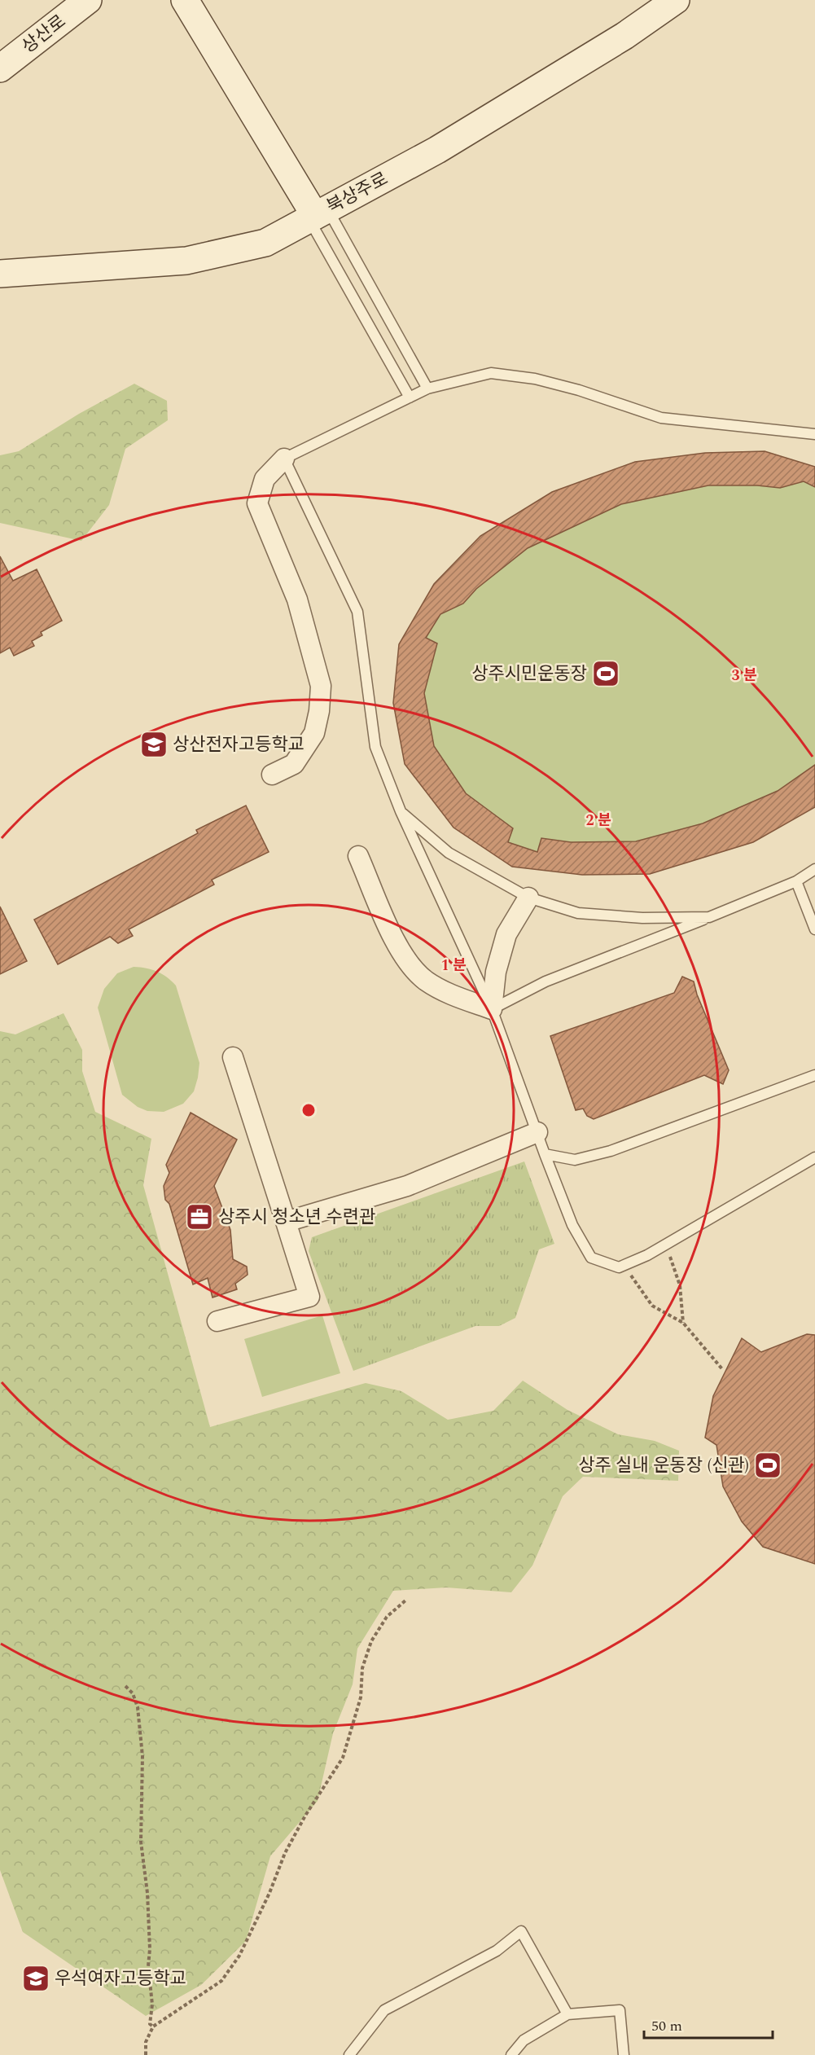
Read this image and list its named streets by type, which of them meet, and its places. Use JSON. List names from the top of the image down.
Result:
{
  "streets": {
    "street": ["상산로", "북상주로"]
  },
  "places": {
    "sports": ["상주시민운동장", "상주 실내 운동장 (신관)"],
    "school or university": ["상산전자고등학교", "우석여자고등학교"],
    "office": ["상주시 청소년 수련관"]
  },
  "scale_bar": "50 m",
  "rings": ["3 분", "2 분", "1 분"]
}
